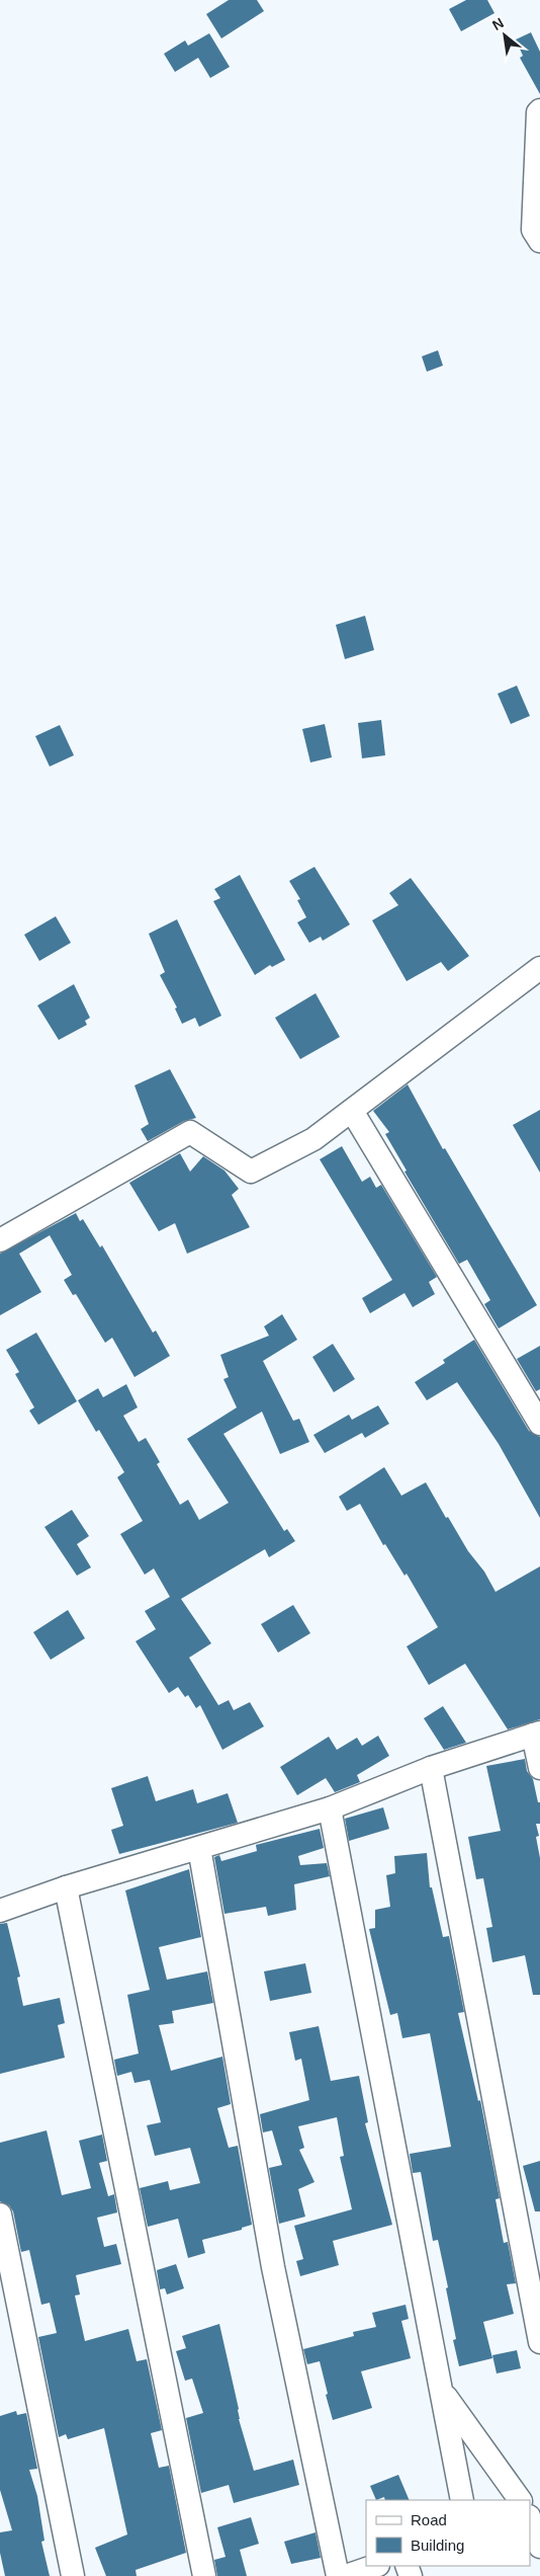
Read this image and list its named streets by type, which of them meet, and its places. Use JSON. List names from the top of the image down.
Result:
{
  "legend": ["Road", "Building"],
  "north": "top left"
}
